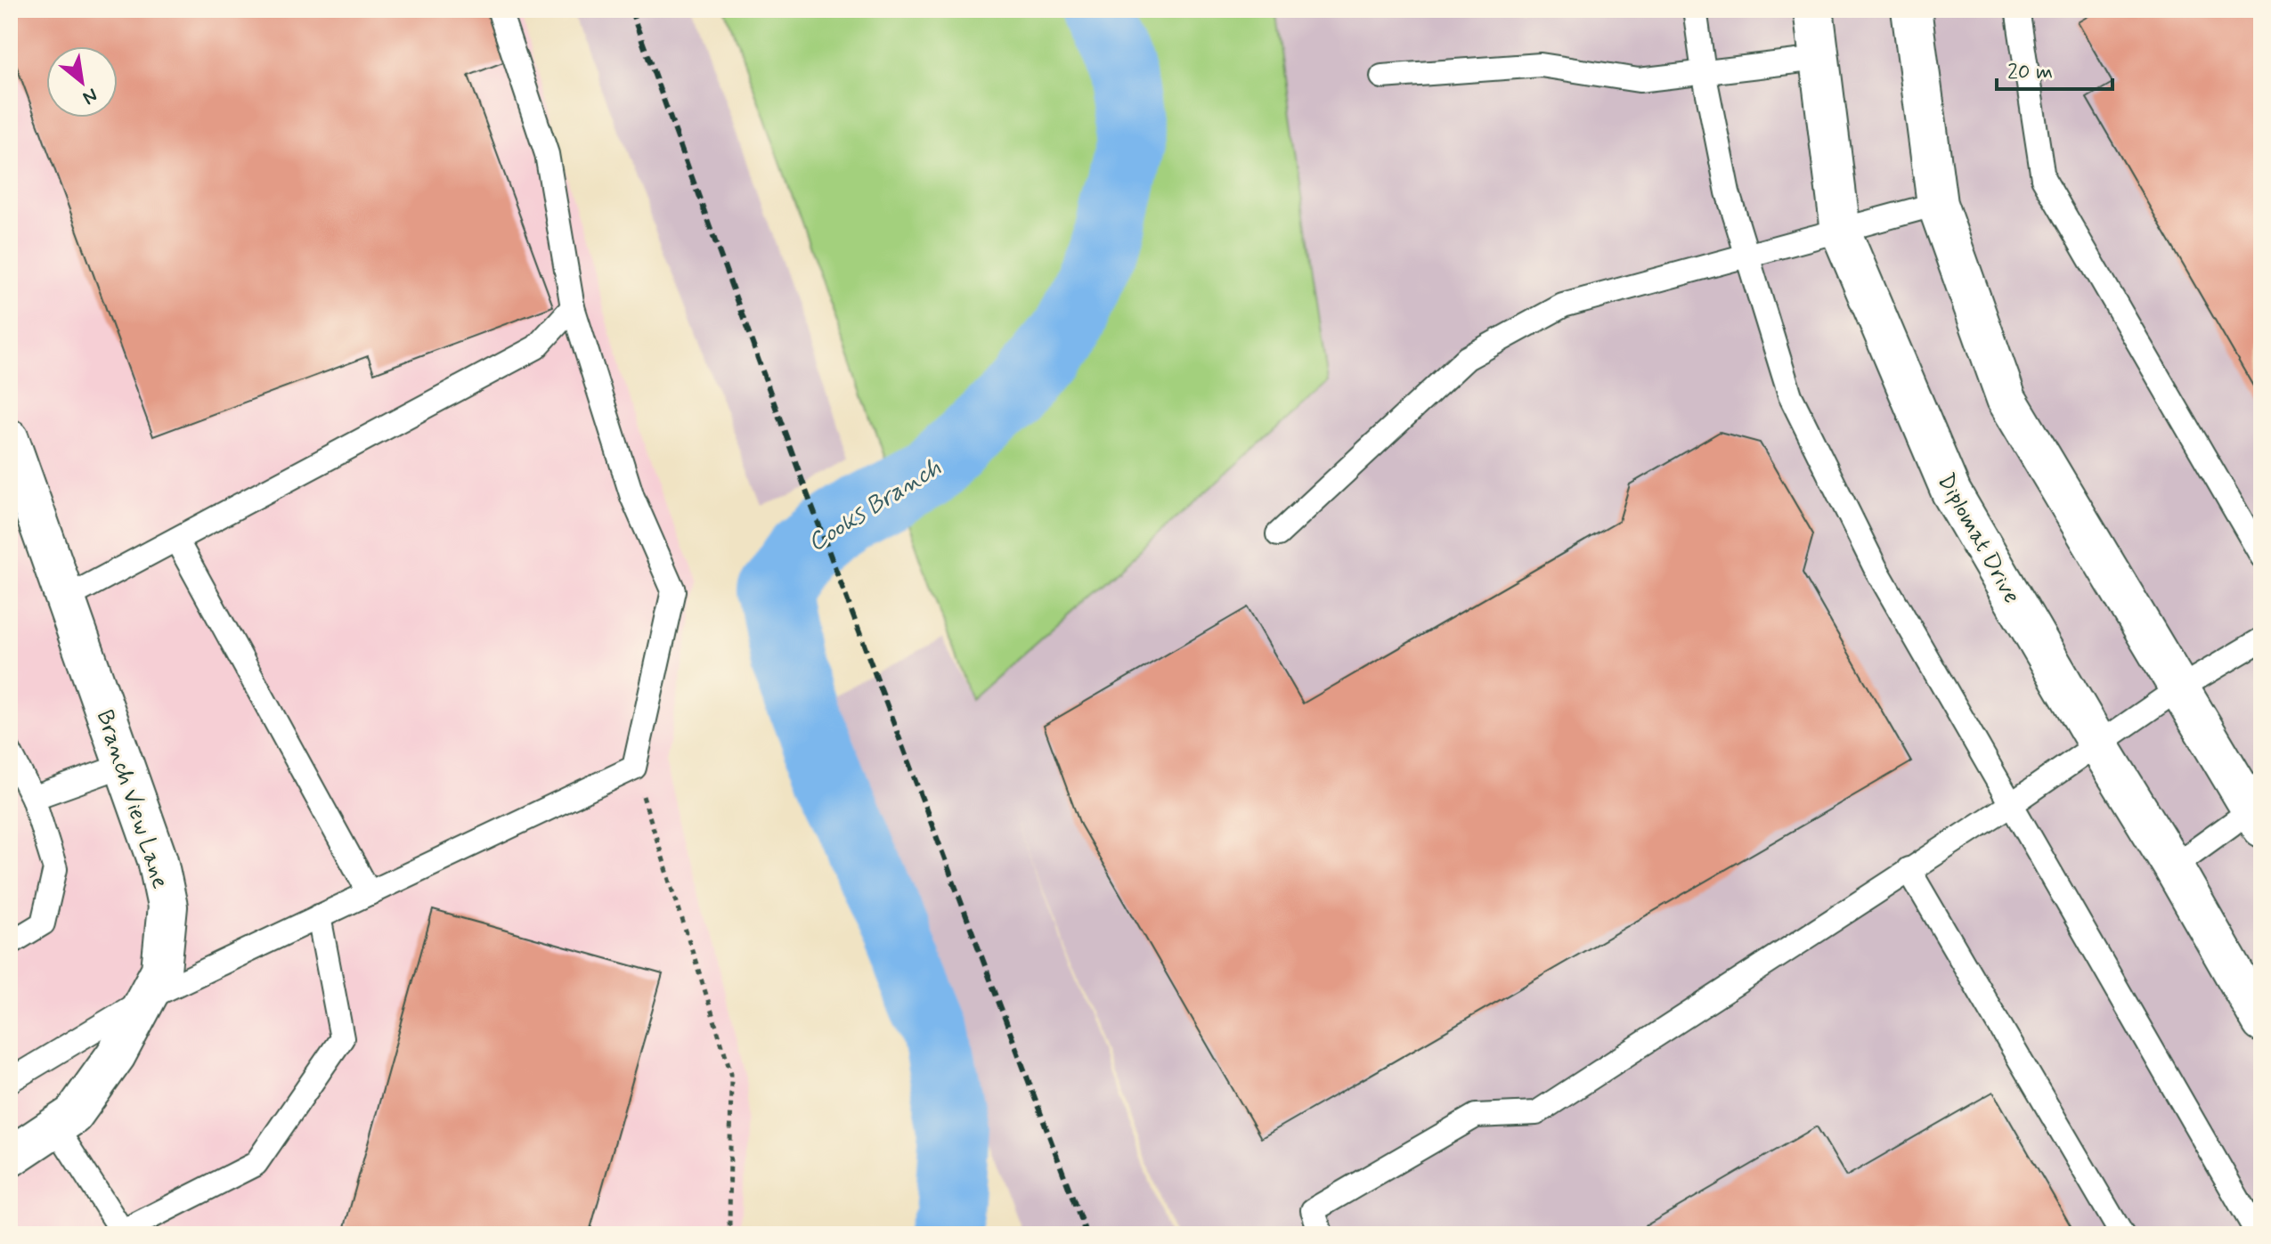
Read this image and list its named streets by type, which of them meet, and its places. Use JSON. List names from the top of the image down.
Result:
{
  "streets": {
    "street": ["Diplomat Drive", "Branch View Lane"]
  },
  "water": ["Cooks Branch"],
  "scale_bar": "20 m",
  "north": "bottom right"
}
